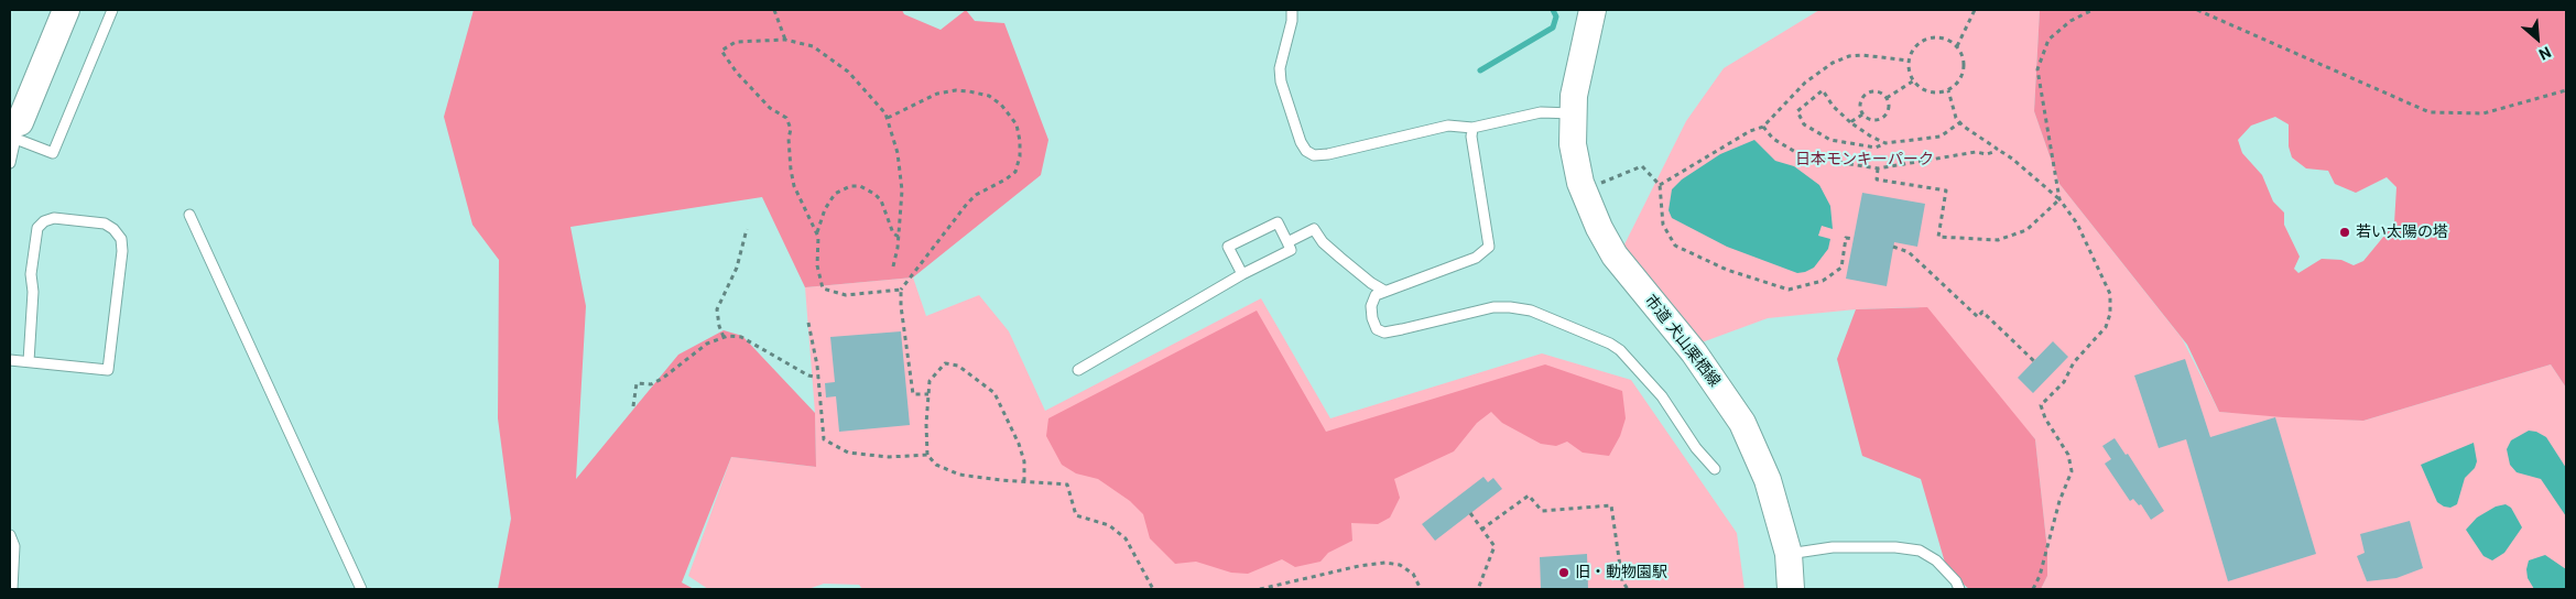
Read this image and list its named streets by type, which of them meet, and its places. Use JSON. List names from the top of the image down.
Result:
{
  "streets": {
    "street": ["市道 犬山栗栖線"]
  },
  "parks": ["日本モンキーパーク"],
  "places": ["若い太陽の塔", "旧・動物園駅"],
  "north": "bottom right"
}
